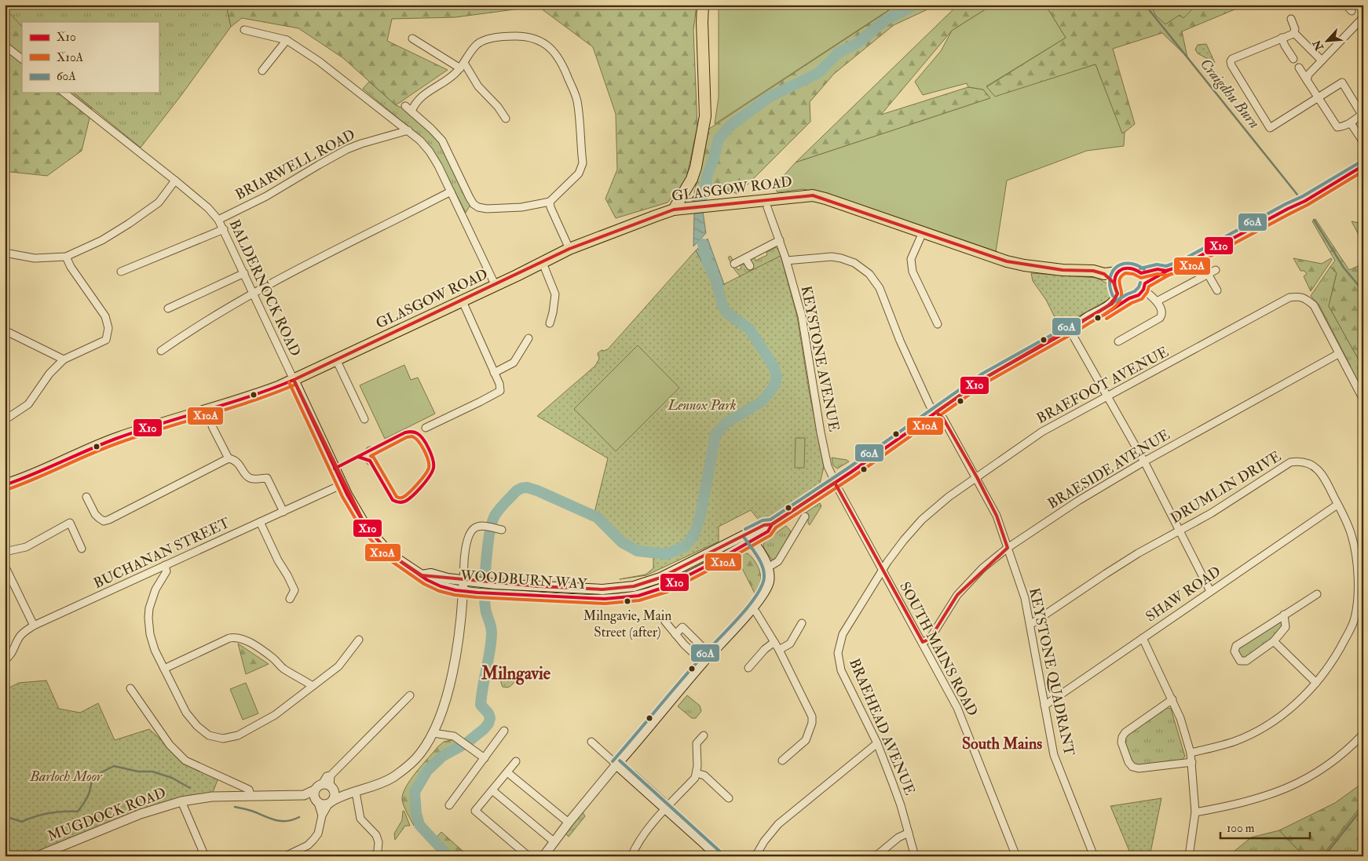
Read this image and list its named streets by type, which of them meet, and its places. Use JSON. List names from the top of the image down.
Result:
{
  "streets": {
    "main road": ["GLASGOW ROAD", "WOODBURN WAY"],
    "street": [
      "BRIARWELL ROAD",
      "BALDERNOCK ROAD",
      "KEYSTONE AVENUE",
      "BRAEFOOT AVENUE",
      "BRAESIDE AVENUE",
      "DRUMLIN DRIVE",
      "BUCHANAN STREET",
      "SHAW ROAD",
      "SOUTH MAINS ROAD",
      "KEYSTONE QUADRANT",
      "BRAEHEAD AVENUE",
      "MUGDOCK ROAD"
    ]
  },
  "crossings": [
    ["BRIARWELL ROAD", "BALDERNOCK ROAD"],
    ["GLASGOW ROAD", "BALDERNOCK ROAD"],
    ["GLASGOW ROAD", "WOODBURN WAY"],
    ["BALDERNOCK ROAD", "WOODBURN WAY"],
    ["KEYSTONE AVENUE", "WOODBURN WAY"],
    ["KEYSTONE AVENUE", "SOUTH MAINS ROAD"],
    ["KEYSTONE AVENUE", "KEYSTONE QUADRANT"],
    ["BRAEFOOT AVENUE", "BRAESIDE AVENUE"],
    ["BRAEFOOT AVENUE", "SOUTH MAINS ROAD"],
    ["BRAEFOOT AVENUE", "KEYSTONE QUADRANT"],
    ["BRAEFOOT AVENUE", "BRAEHEAD AVENUE"],
    ["BRAESIDE AVENUE", "SOUTH MAINS ROAD"],
    ["BRAESIDE AVENUE", "KEYSTONE QUADRANT"],
    ["DRUMLIN DRIVE", "SHAW ROAD"],
    ["DRUMLIN DRIVE", "KEYSTONE QUADRANT"],
    ["BUCHANAN STREET", "WOODBURN WAY"],
    ["WOODBURN WAY", "SOUTH MAINS ROAD"],
    ["WOODBURN WAY", "KEYSTONE QUADRANT"],
    ["SHAW ROAD", "KEYSTONE QUADRANT"],
    ["SOUTH MAINS ROAD", "BRAEHEAD AVENUE"]
  ],
  "districts": ["Milngavie", "South Mains"],
  "water": ["Craigdhu Burn"],
  "parks": ["Lennox Park", "Barloch Moor"],
  "places": ["Milngavie, Main Street (after)"],
  "lines": ["transit line 60A", "transit line X10", "transit line X10A"],
  "legend": ["X10", "X10A", "60A"],
  "scale_bar": "100 m",
  "north": "bottom left"
}
